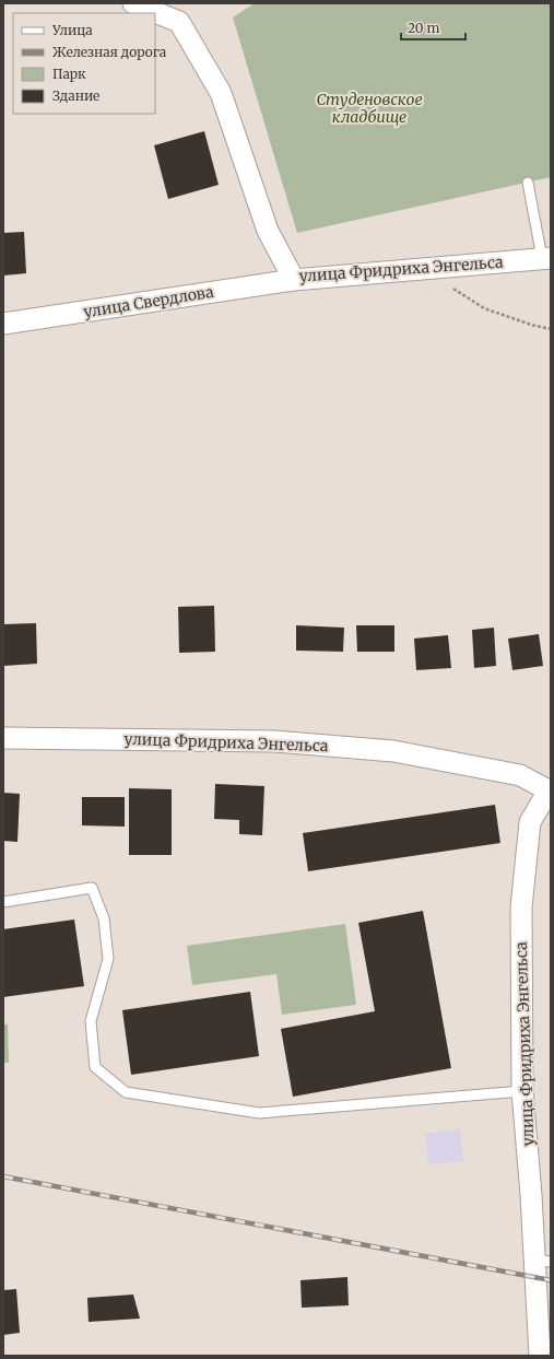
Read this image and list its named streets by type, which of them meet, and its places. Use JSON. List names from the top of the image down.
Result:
{
  "streets": {
    "street": ["улица Фридриха Энгельса", "улица Свердлова"]
  },
  "crossings": [
    ["улица Фридриха Энгельса", "улица Свердлова"]
  ],
  "parks": ["Студеновское кладбище"],
  "legend": [
    "Улица",
    "Железная дорога",
    "Парк",
    "Здание"
  ],
  "scale_bar": "20 m"
}
